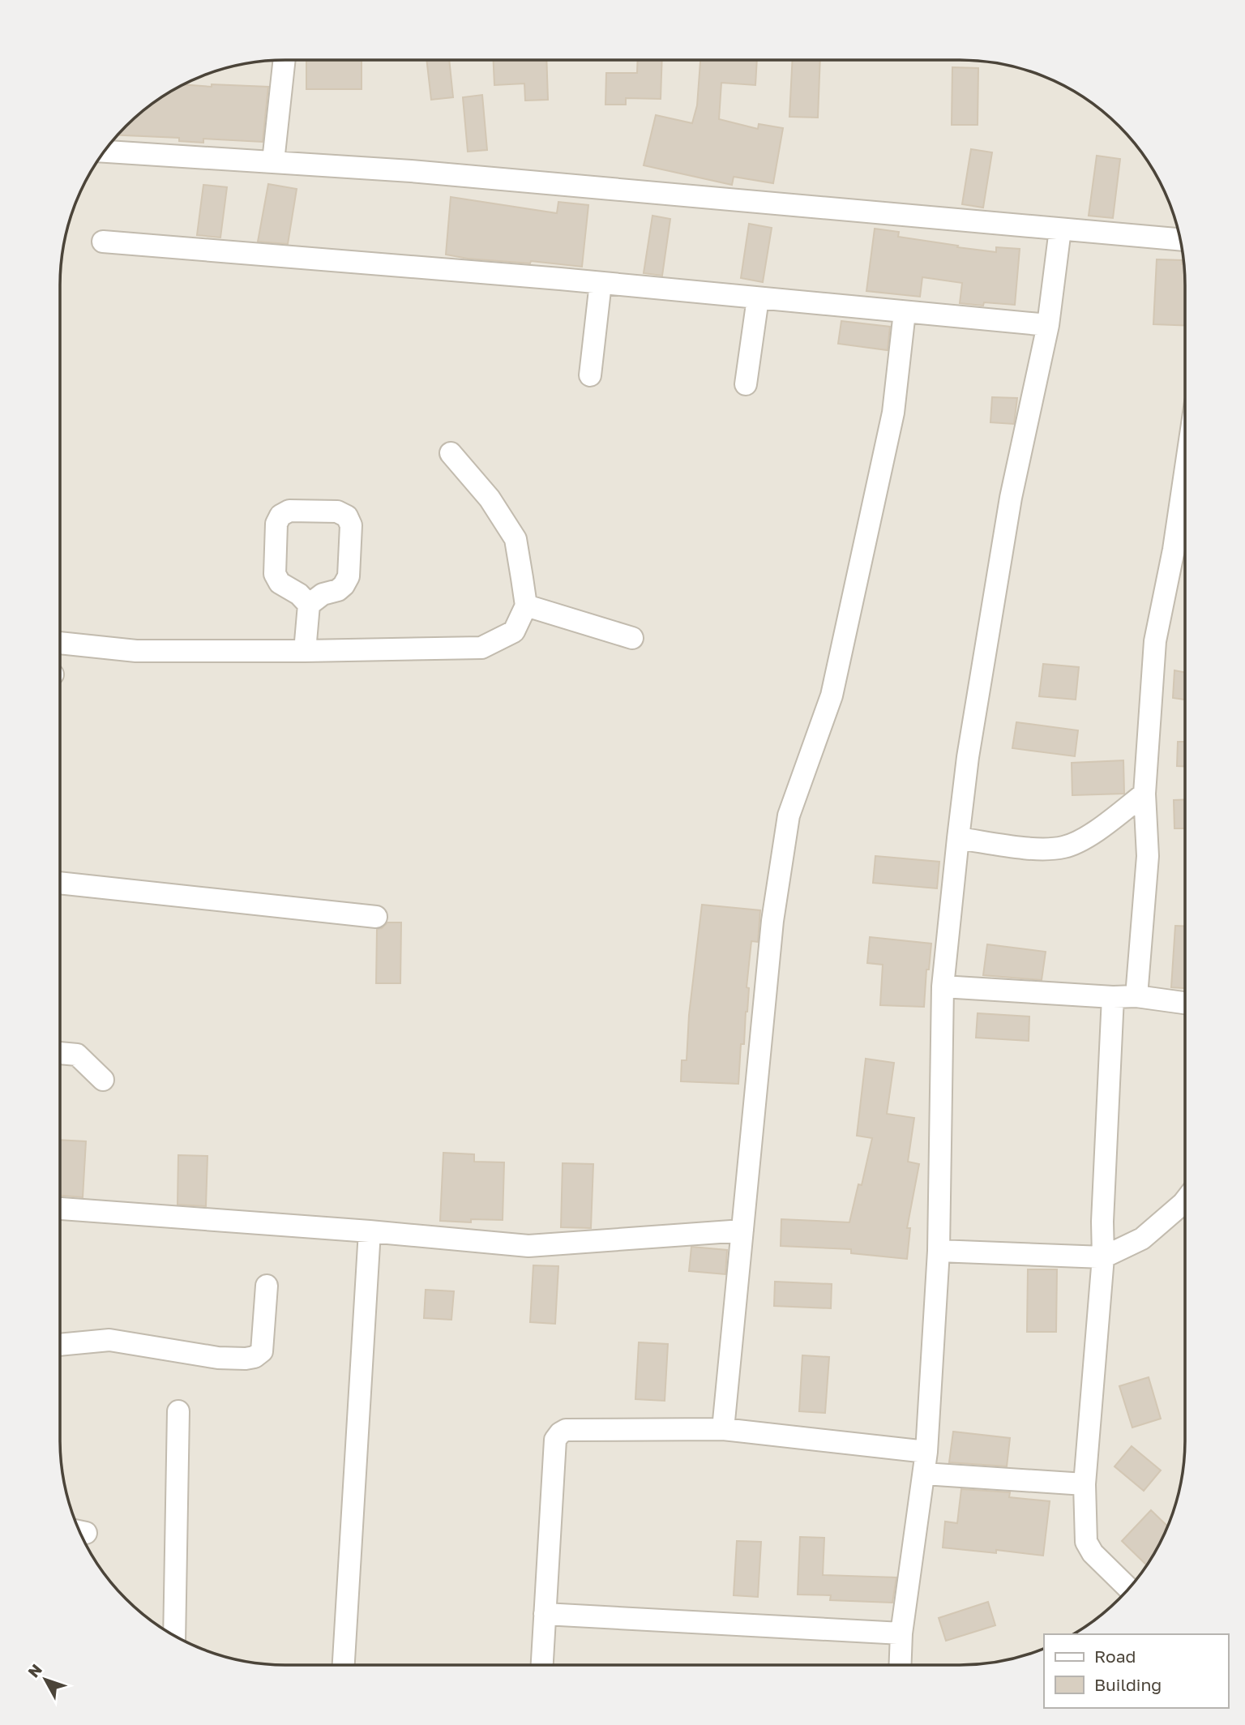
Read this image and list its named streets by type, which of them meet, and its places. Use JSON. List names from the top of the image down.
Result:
{
  "legend": ["Road", "Building"],
  "north": "top left"
}
